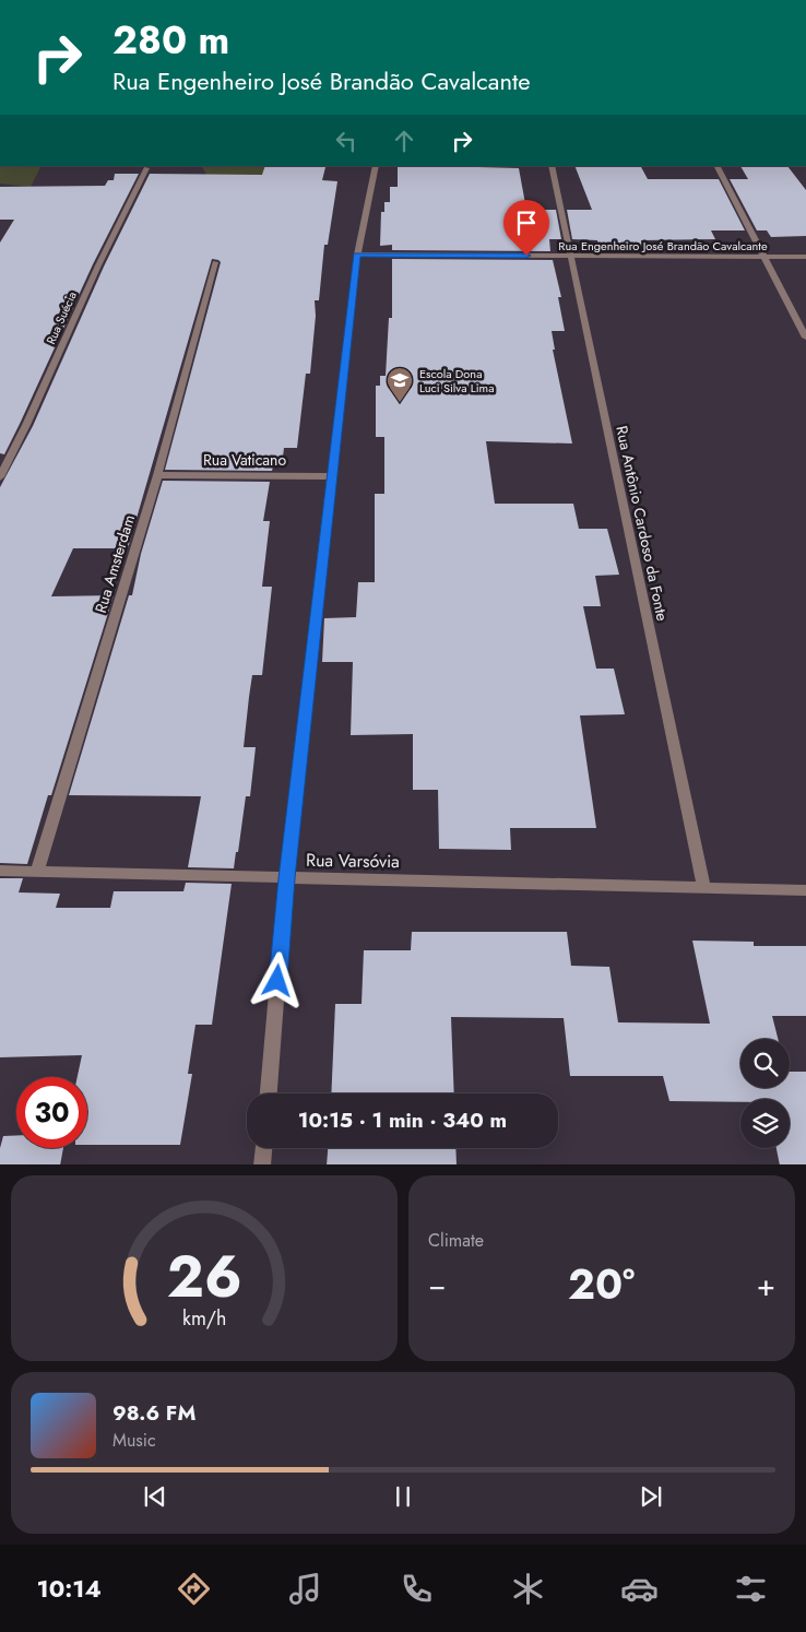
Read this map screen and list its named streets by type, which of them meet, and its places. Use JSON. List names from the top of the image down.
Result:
{
  "streets": {
    "street": [
      "Rua Engenheiro José Brandão Cavalcante",
      "Rua Suécia",
      "Rua Vaticano",
      "Rua Antônio Cardoso da Fonte",
      "Rua Amsterdam",
      "Rua Varsóvia"
    ]
  },
  "crossings": [
    ["Rua Engenheiro José Brandão Cavalcante", "Rua Antônio Cardoso da Fonte"],
    ["Rua Vaticano", "Rua Amsterdam"],
    ["Rua Antônio Cardoso da Fonte", "Rua Varsóvia"],
    ["Rua Amsterdam", "Rua Varsóvia"]
  ],
  "places": {
    "school or university": ["Escola Dona Luci Silva Lima"]
  },
  "page": {
    "turn": ["280 m", "Rua Engenheiro José Brandão Cavalcante"],
    "limit": "30",
    "trip": "10:15 · 1 min · 340 m",
    "tile": "Climate",
    "heat": ["−", "20°", "+"],
    "song": ["98.6 FM", "Music"],
    "tabs": "10:14",
    "gauge": ["26", "km/h"]
  }
}
